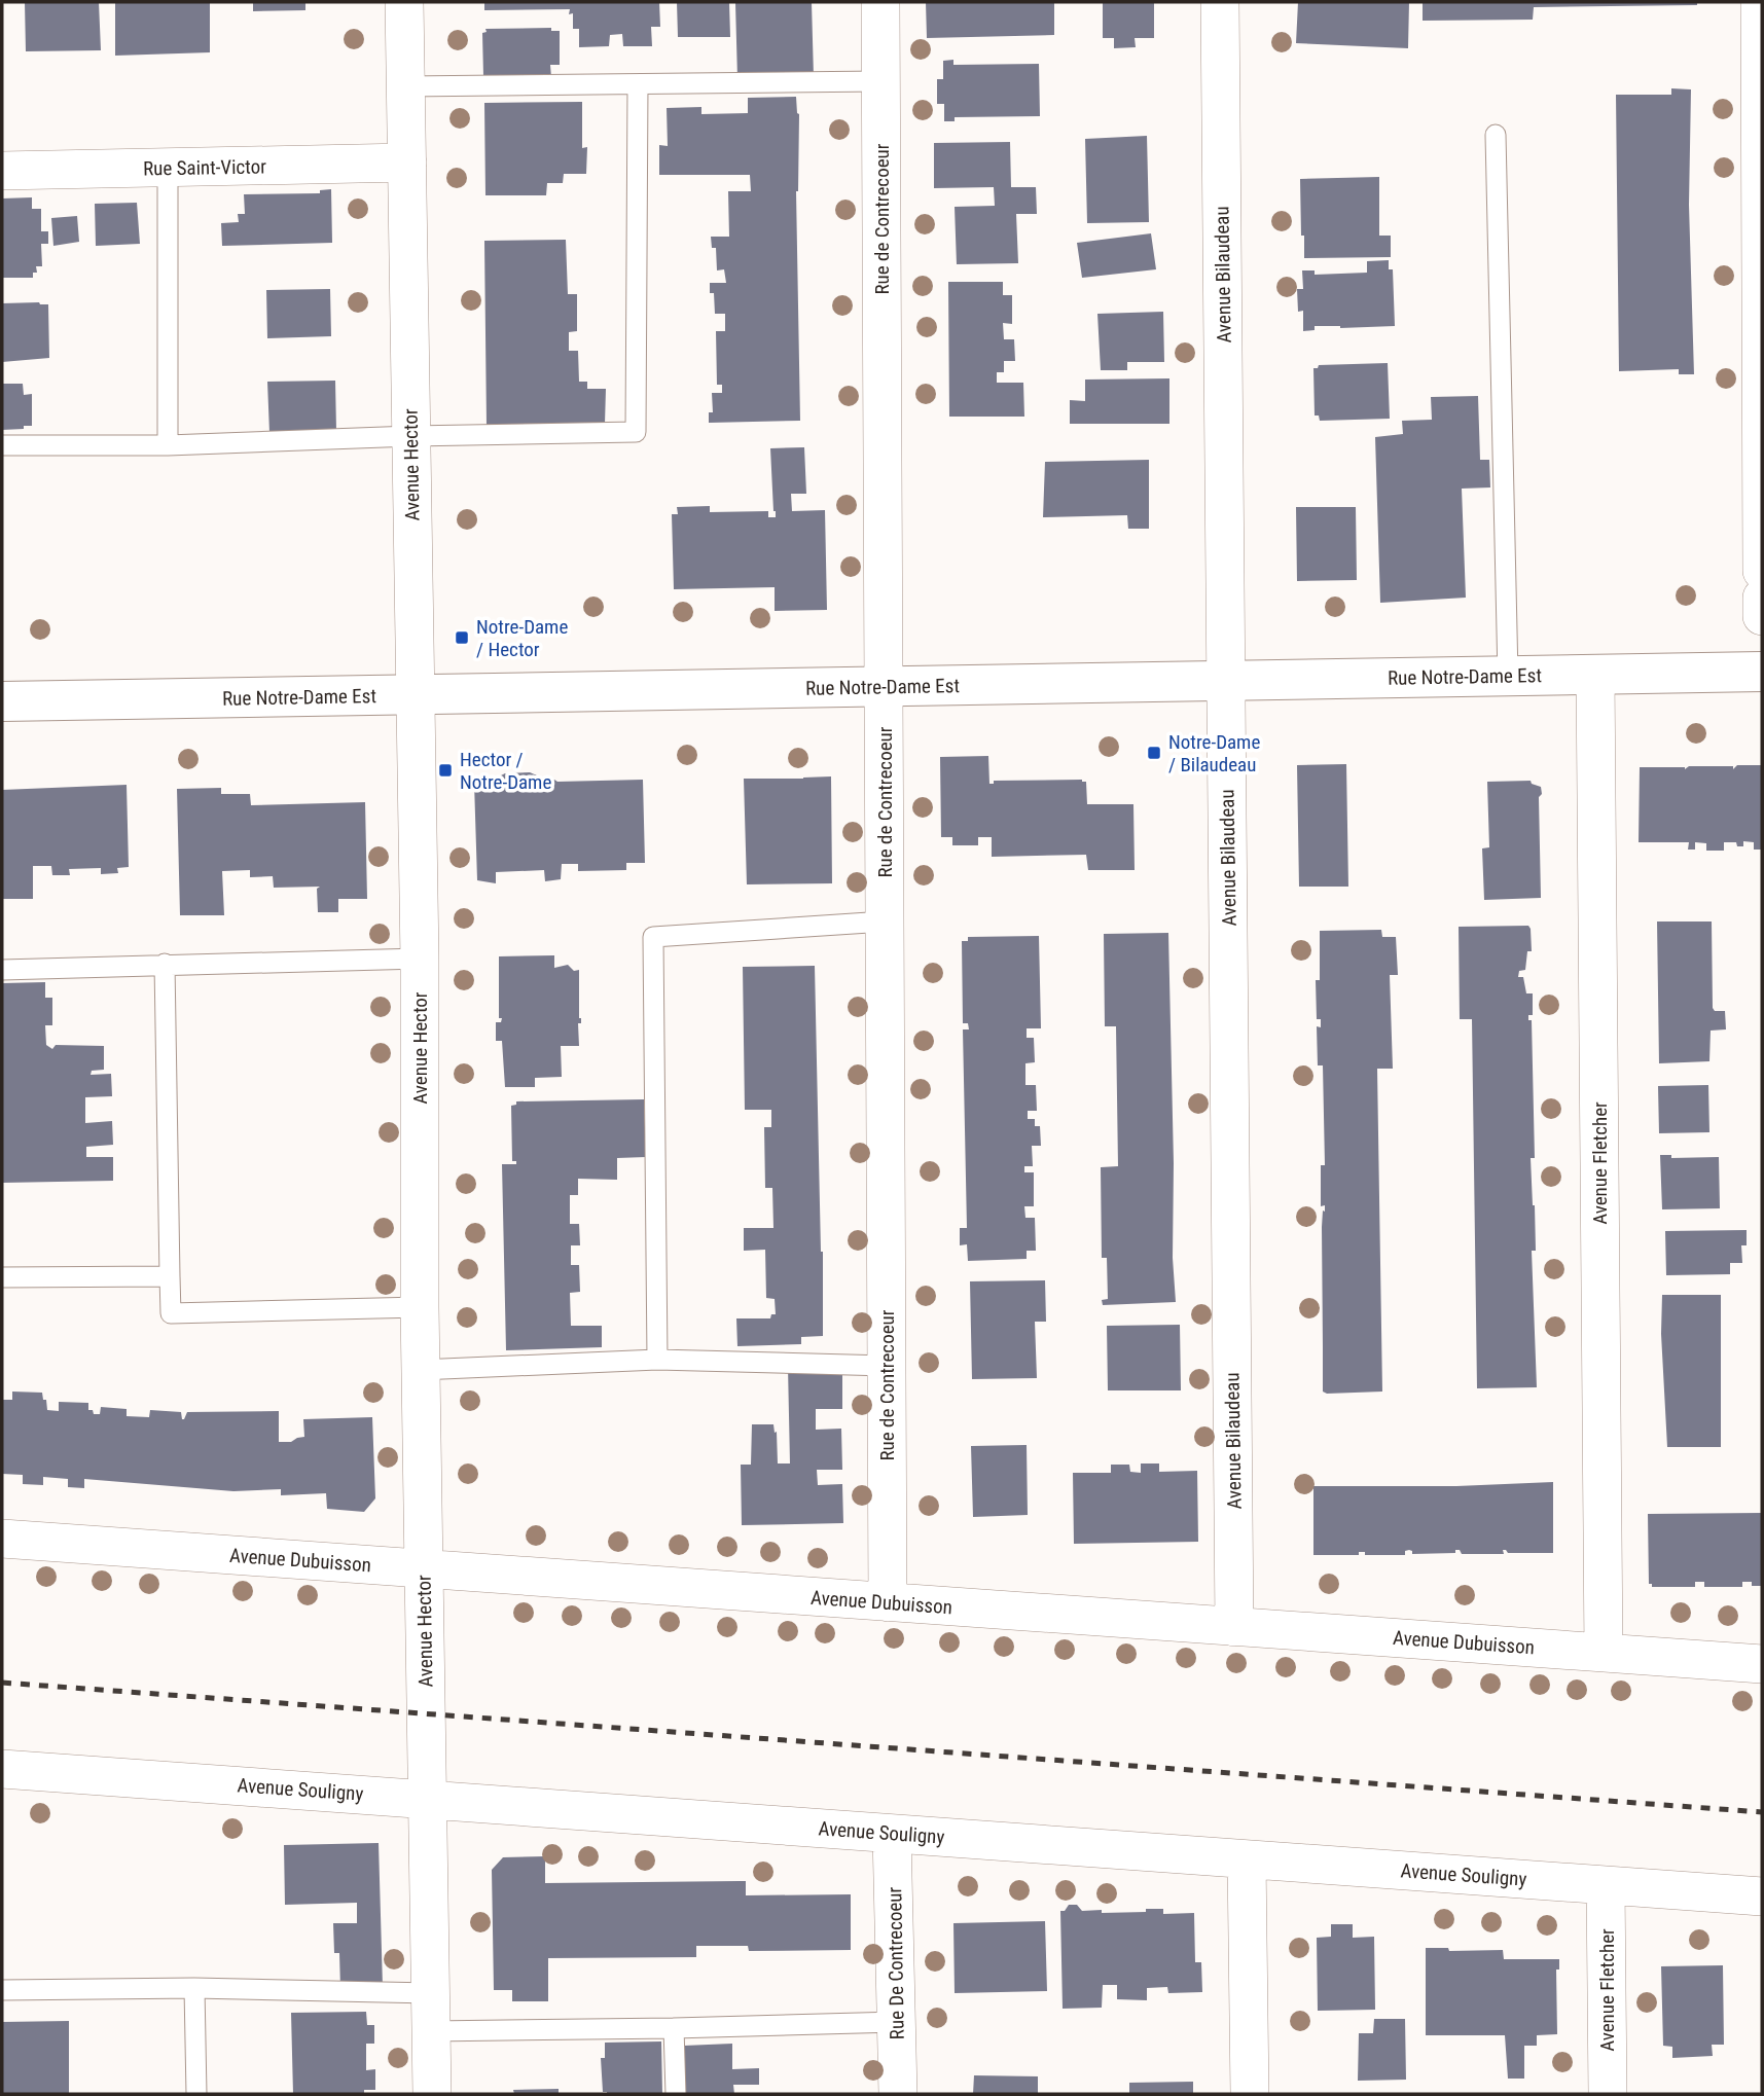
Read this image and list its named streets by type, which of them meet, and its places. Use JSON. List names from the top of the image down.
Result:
{
  "streets": {
    "main road": ["Rue Notre-Dame Est"],
    "street": [
      "Rue Saint-Victor",
      "Rue de Contrecoeur",
      "Avenue Bilaudeau",
      "Avenue Hector",
      "Avenue Fletcher",
      "Avenue Dubuisson",
      "Avenue Souligny",
      "Rue De Contrecoeur"
    ]
  },
  "crossings": [
    ["Rue Saint-Victor", "Avenue Hector"],
    ["Rue de Contrecoeur", "Rue Notre-Dame Est"],
    ["Rue de Contrecoeur", "Avenue Dubuisson"],
    ["Avenue Bilaudeau", "Rue Notre-Dame Est"],
    ["Avenue Bilaudeau", "Avenue Dubuisson"],
    ["Avenue Hector", "Rue Notre-Dame Est"],
    ["Avenue Hector", "Avenue Dubuisson"],
    ["Avenue Hector", "Avenue Souligny"],
    ["Rue Notre-Dame Est", "Avenue Fletcher"],
    ["Avenue Fletcher", "Avenue Dubuisson"],
    ["Avenue Fletcher", "Avenue Souligny"],
    ["Avenue Souligny", "Rue De Contrecoeur"]
  ],
  "places": {
    "transit": ["Notre-Dame / Hector", "Notre-Dame / Bilaudeau", "Hector / Notre-Dame"]
  }
}
